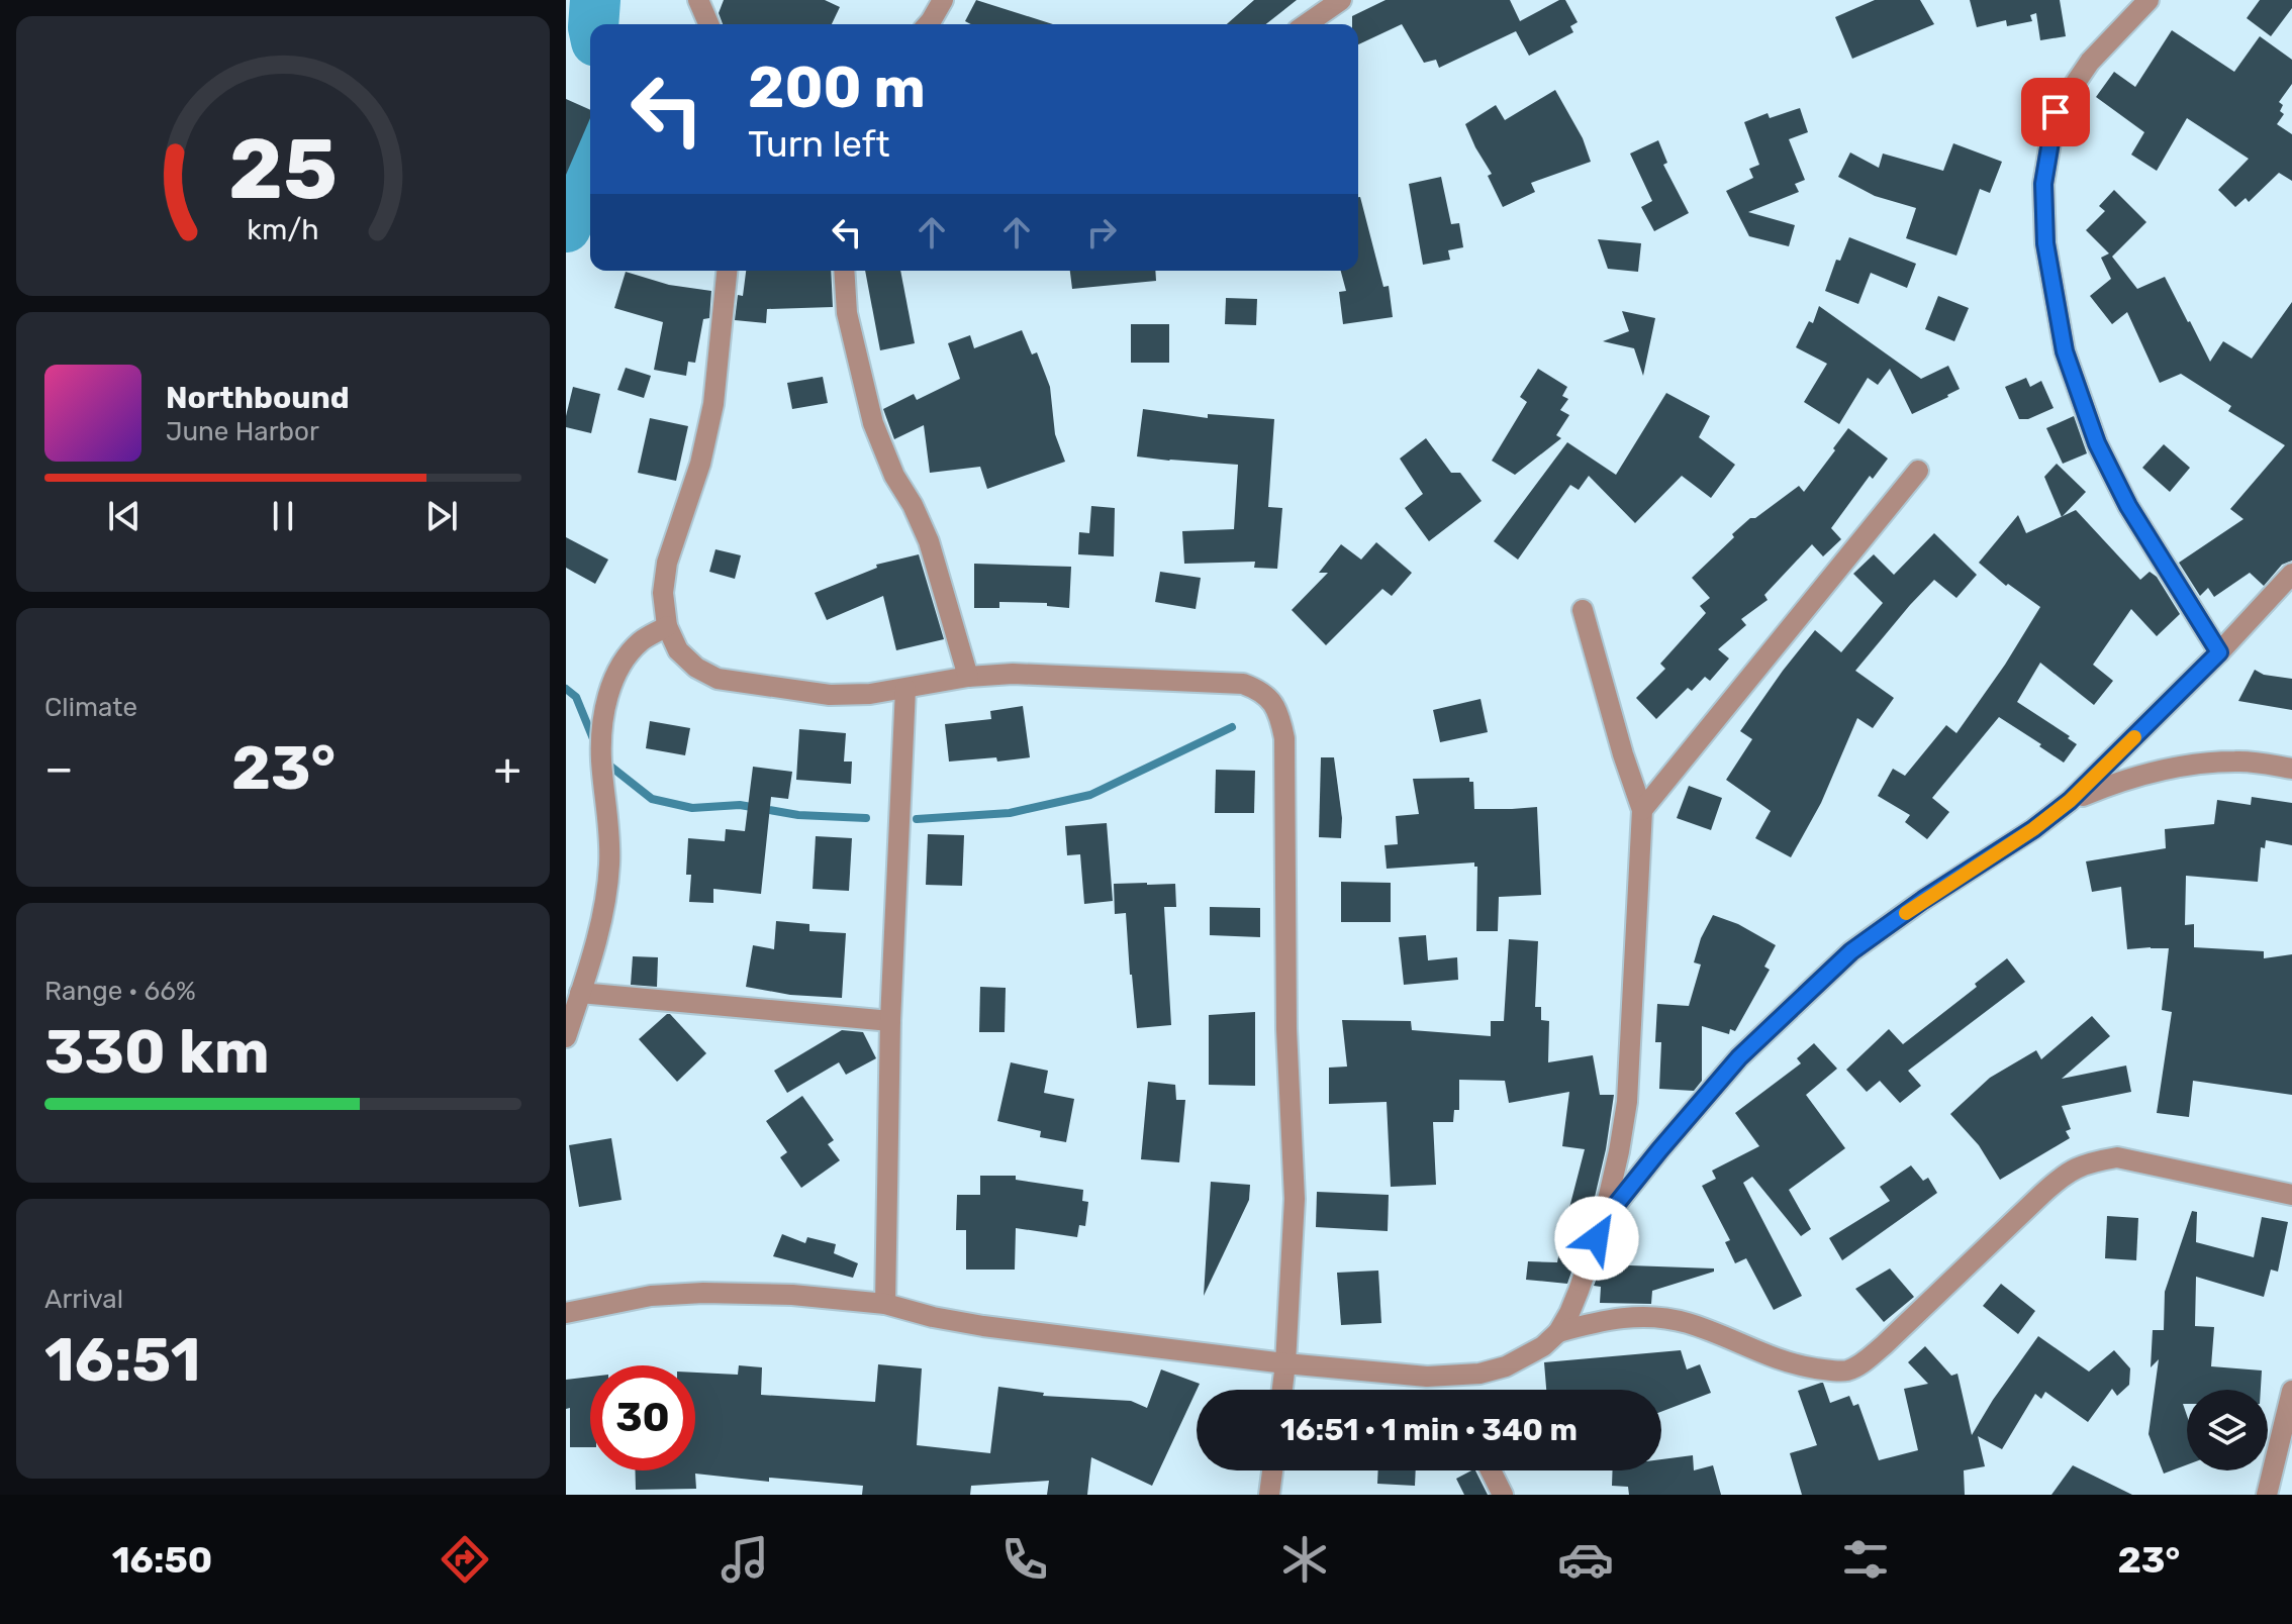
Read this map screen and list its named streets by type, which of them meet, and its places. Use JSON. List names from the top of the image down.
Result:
{
  "page": {
    "turn": ["200 m", "Turn left"],
    "song": ["Northbound", "June Harbor"],
    "tile": [
      "Climate",
      ["Range · 66%", "330 km"],
      ["Arrival", "16:51"]
    ],
    "heat": ["−", "23°", "+"],
    "limit": "30",
    "trip": "16:51 · 1 min · 340 m",
    "tabs": ["16:50", "23°"],
    "gauge": ["25", "km/h"]
  }
}
